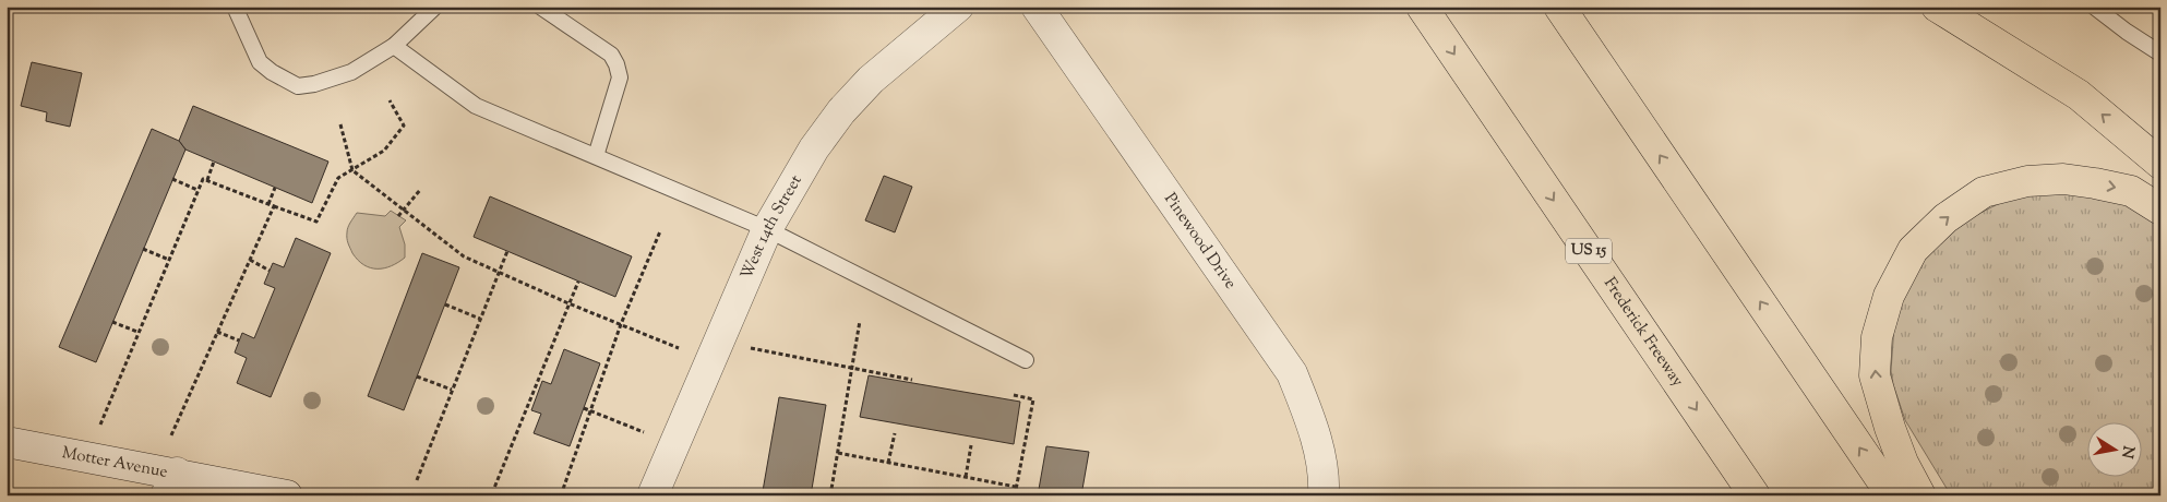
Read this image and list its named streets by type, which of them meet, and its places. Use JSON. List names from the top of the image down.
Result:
{
  "streets": {
    "highway": ["US 15", "Frederick Freeway"],
    "street": ["West 14th Street", "Pinewood Drive", "Motter Avenue"]
  },
  "north": "right"
}
